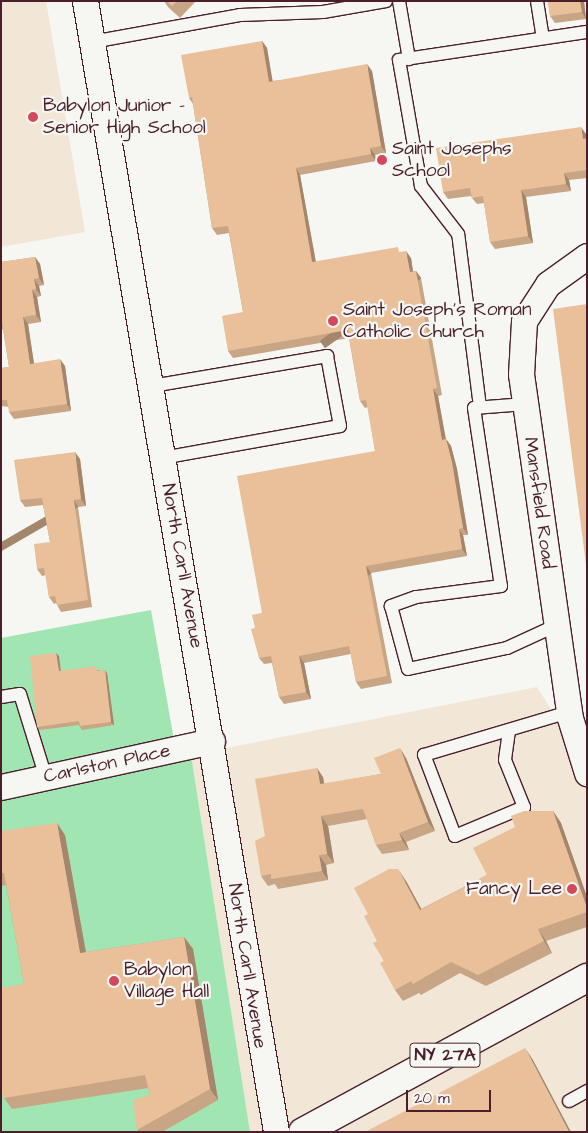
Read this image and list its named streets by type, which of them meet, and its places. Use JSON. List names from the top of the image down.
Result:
{
  "streets": {
    "main road": ["NY 27A"],
    "street": ["Mansfield Road", "North Carll Avenue", "Carlston Place"]
  },
  "crossings": [
    ["North Carll Avenue", "Carlston Place"]
  ],
  "places": [
    "Babylon Junior - Senior High School",
    "Saint Josephs School",
    "Saint Joseph's Roman Catholic Church",
    "Fancy Lee",
    "Babylon Village Hall"
  ],
  "scale_bar": "20 m"
}
